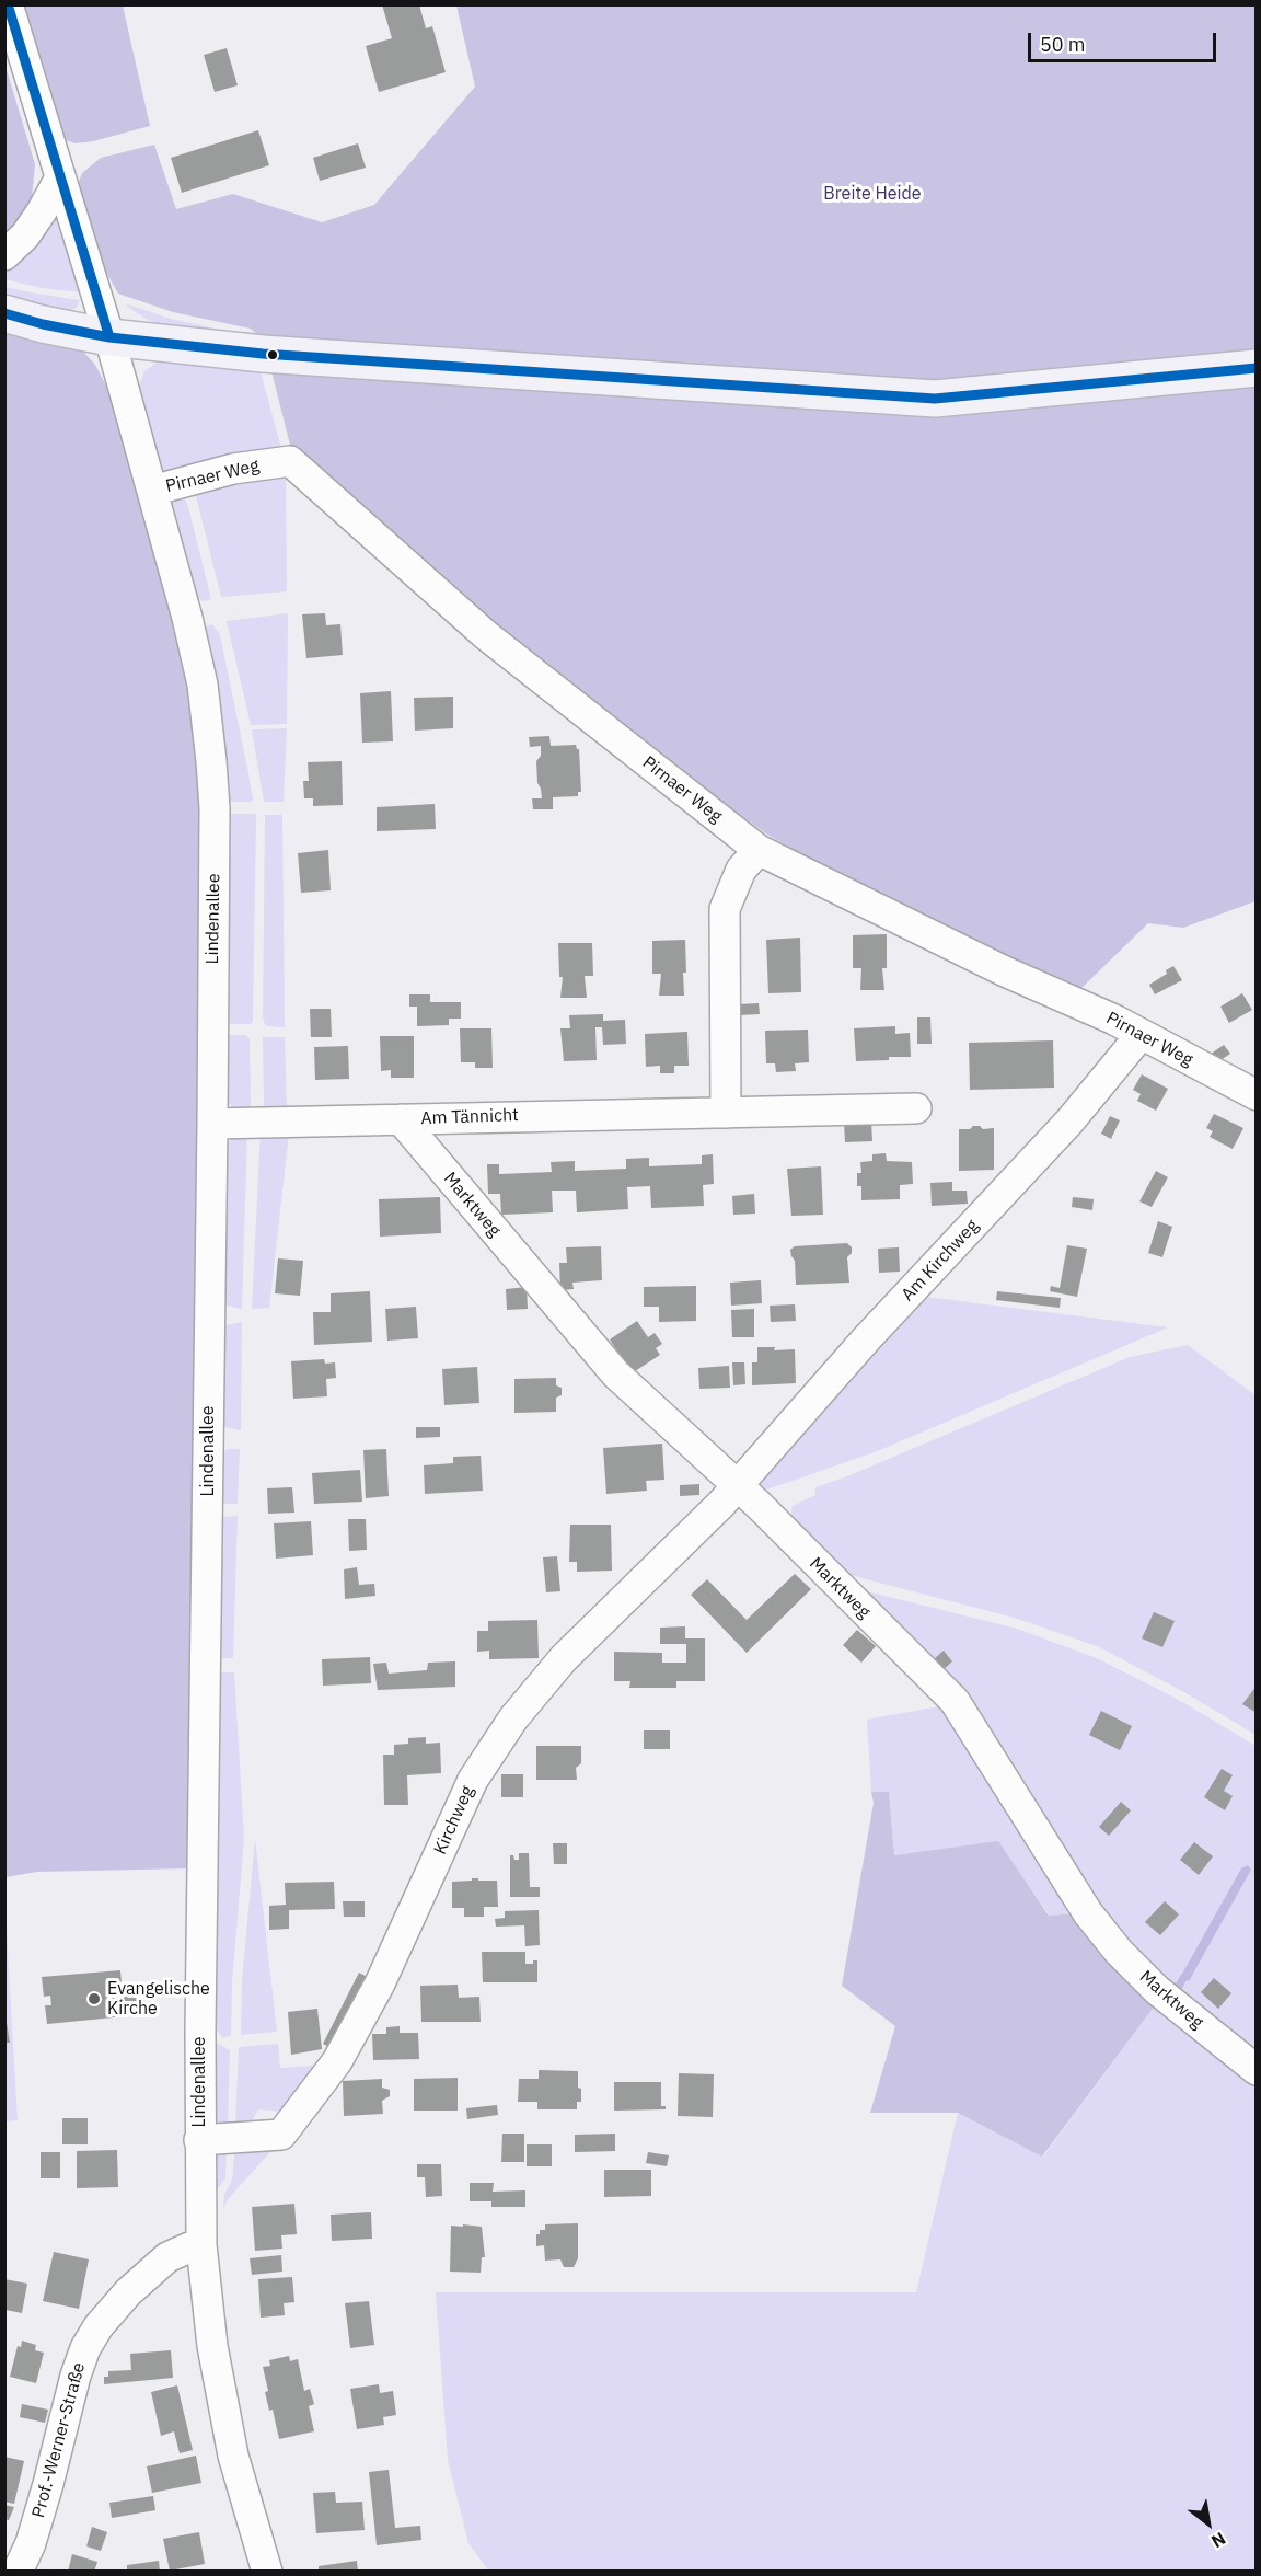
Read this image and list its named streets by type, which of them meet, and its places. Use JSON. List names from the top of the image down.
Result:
{
  "streets": {
    "street": [
      "Pirnaer Weg",
      "Lindenallee",
      "Am Tännicht",
      "Marktweg",
      "Am Kirchweg",
      "Kirchweg",
      "Prof.-Werner-Straße"
    ]
  },
  "crossings": [
    ["Pirnaer Weg", "Lindenallee"],
    ["Pirnaer Weg", "Am Kirchweg"],
    ["Lindenallee", "Am Tännicht"],
    ["Lindenallee", "Kirchweg"],
    ["Lindenallee", "Prof.-Werner-Straße"],
    ["Am Tännicht", "Marktweg"],
    ["Marktweg", "Am Kirchweg"],
    ["Marktweg", "Kirchweg"],
    ["Am Kirchweg", "Kirchweg"]
  ],
  "parks": ["Breite Heide"],
  "places": ["Evangelische Kirche"],
  "scale_bar": "50 m",
  "north": "bottom right"
}
